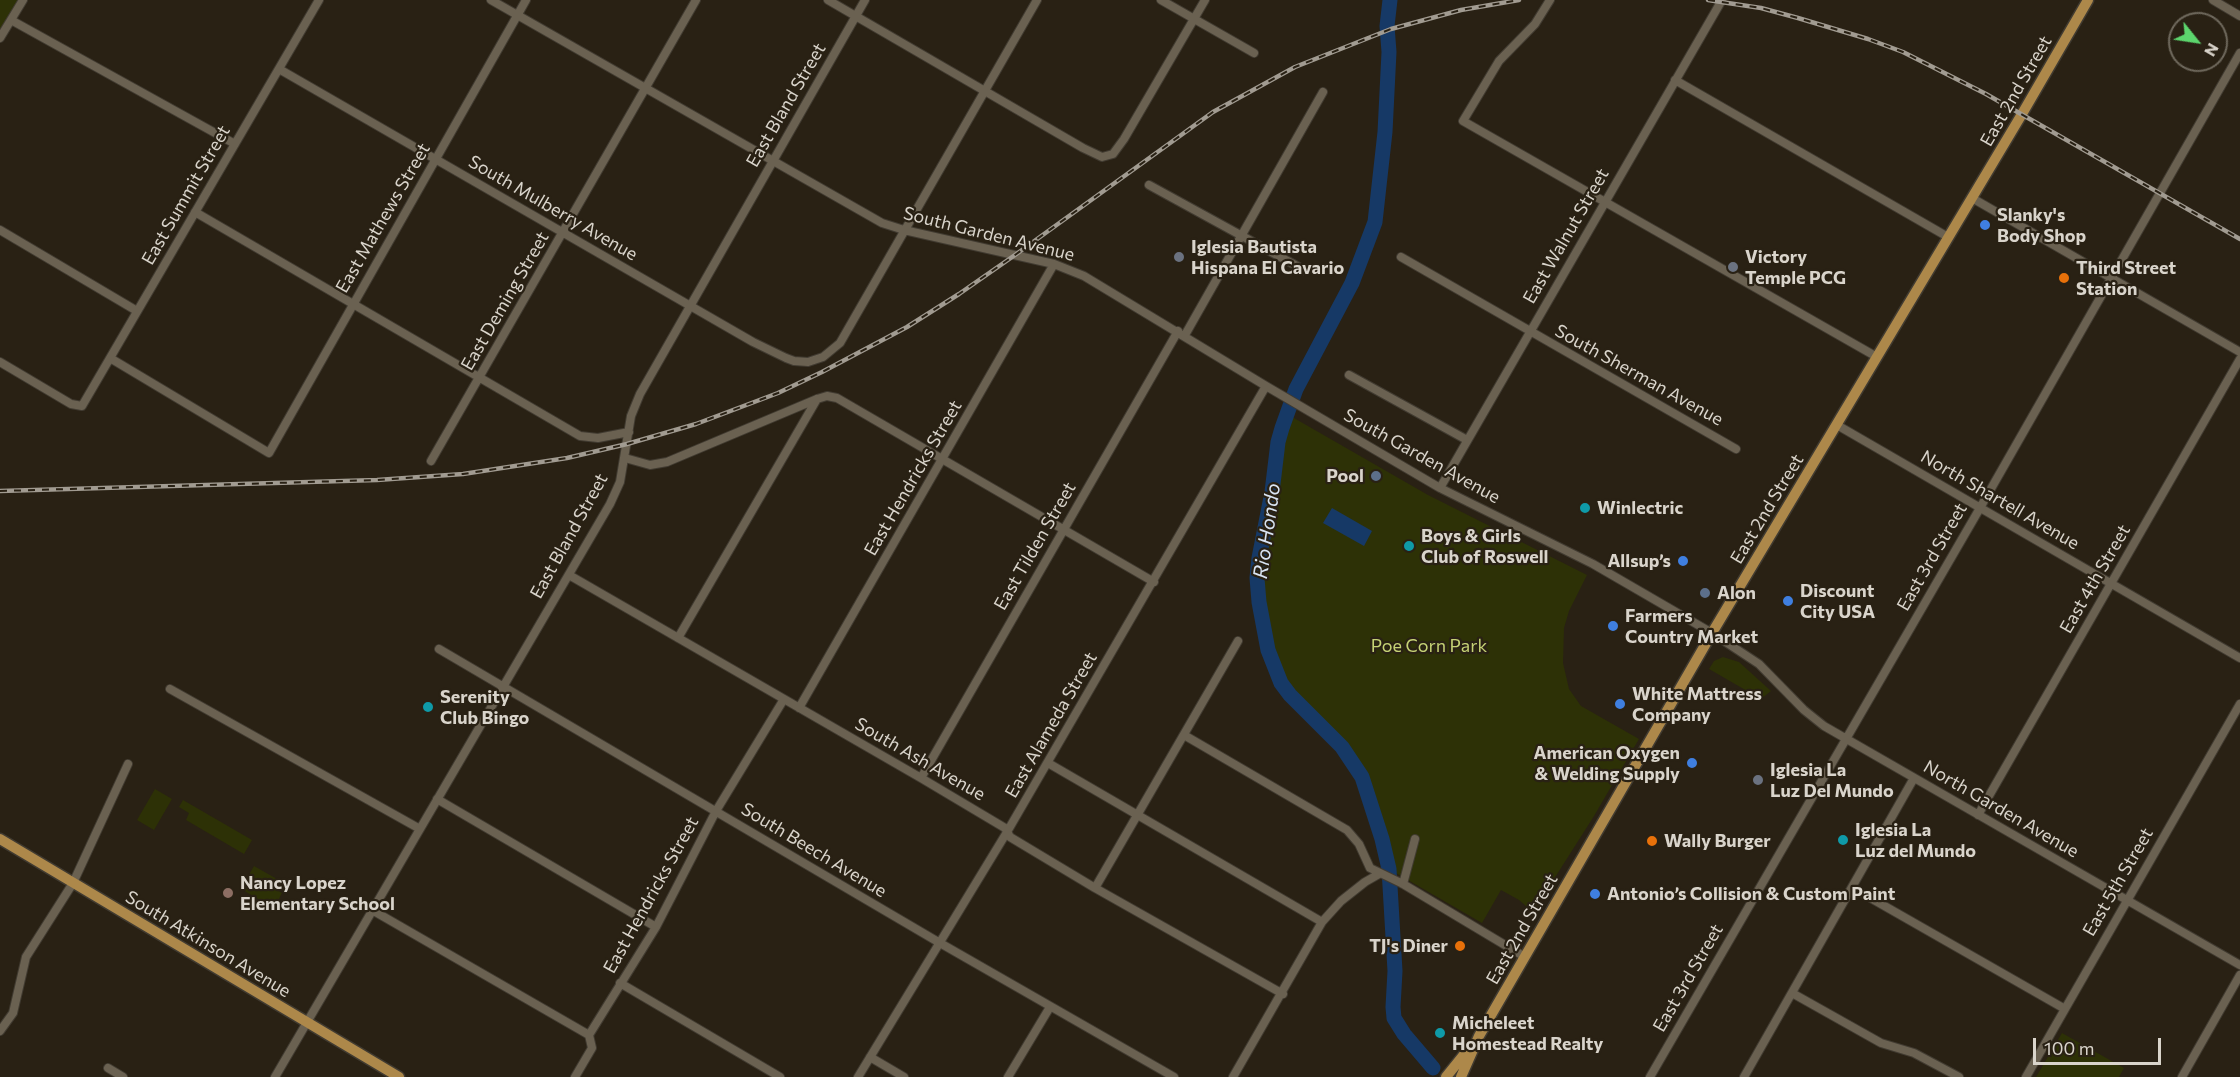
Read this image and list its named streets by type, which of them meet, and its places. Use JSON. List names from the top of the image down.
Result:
{
  "streets": {
    "main road": ["East 2nd Street", "South Atkinson Avenue"],
    "street": [
      "East Bland Street",
      "East Summit Street",
      "South Mulberry Avenue",
      "East Mathews Street",
      "South Garden Avenue",
      "East Walnut Street",
      "East Deming Street",
      "South Sherman Avenue",
      "East Hendricks Street",
      "North Shartell Avenue",
      "East Tilden Street",
      "East 3rd Street",
      "East 4th Street",
      "East Alameda Street",
      "South Ash Avenue",
      "North Garden Avenue",
      "South Beech Avenue",
      "East 5th Street"
    ]
  },
  "crossings": [
    ["East 2nd Street", "North Shartell Avenue"],
    ["East 2nd Street", "North Garden Avenue"],
    ["East Bland Street", "South Mulberry Avenue"],
    ["East Bland Street", "South Garden Avenue"],
    ["East Bland Street", "South Ash Avenue"],
    ["East Bland Street", "South Beech Avenue"],
    ["East Bland Street", "South Atkinson Avenue"],
    ["East Summit Street", "South Mulberry Avenue"],
    ["East Summit Street", "East Mathews Street"],
    ["South Mulberry Avenue", "East Mathews Street"],
    ["South Mulberry Avenue", "South Garden Avenue"],
    ["South Mulberry Avenue", "East Deming Street"],
    ["East Mathews Street", "South Garden Avenue"],
    ["South Garden Avenue", "East Walnut Street"],
    ["South Garden Avenue", "East Deming Street"],
    ["South Garden Avenue", "East Hendricks Street"],
    ["South Garden Avenue", "East Tilden Street"],
    ["South Garden Avenue", "East Alameda Street"],
    ["South Garden Avenue", "North Garden Avenue"],
    ["East Walnut Street", "South Sherman Avenue"],
    ["East Hendricks Street", "South Ash Avenue"],
    ["East Hendricks Street", "South Beech Avenue"],
    ["North Shartell Avenue", "East 3rd Street"],
    ["North Shartell Avenue", "East 4th Street"],
    ["East Tilden Street", "South Ash Avenue"],
    ["East 3rd Street", "North Garden Avenue"],
    ["East 4th Street", "North Garden Avenue"],
    ["East Alameda Street", "South Ash Avenue"],
    ["East Alameda Street", "South Beech Avenue"],
    ["North Garden Avenue", "East 5th Street"]
  ],
  "water": ["Rio Hondo"],
  "parks": ["Poe Corn Park"],
  "places": [
    "Slanky's Body Shop",
    "Iglesia Bautista Hispana El Cavario",
    "Victory Temple PCG",
    "Third Street Station",
    "Pool",
    "Winlectric",
    "Boys & Girls Club of Roswell",
    "Allsup’s",
    "Alon",
    "Discount City USA",
    "Farmers Country Market",
    "White Mattress Company",
    "Serenity Club Bingo",
    "American Oxygen & Welding Supply",
    "Iglesia La Luz Del Mundo",
    "Iglesia La Luz del Mundo",
    "Wally Burger",
    "Nancy Lopez Elementary School",
    "Antonio’s Collision & Custom Paint",
    "TJ's Diner",
    "Micheleet Homestead Realty"
  ],
  "scale_bar": "100 m",
  "north": "bottom right"
}
